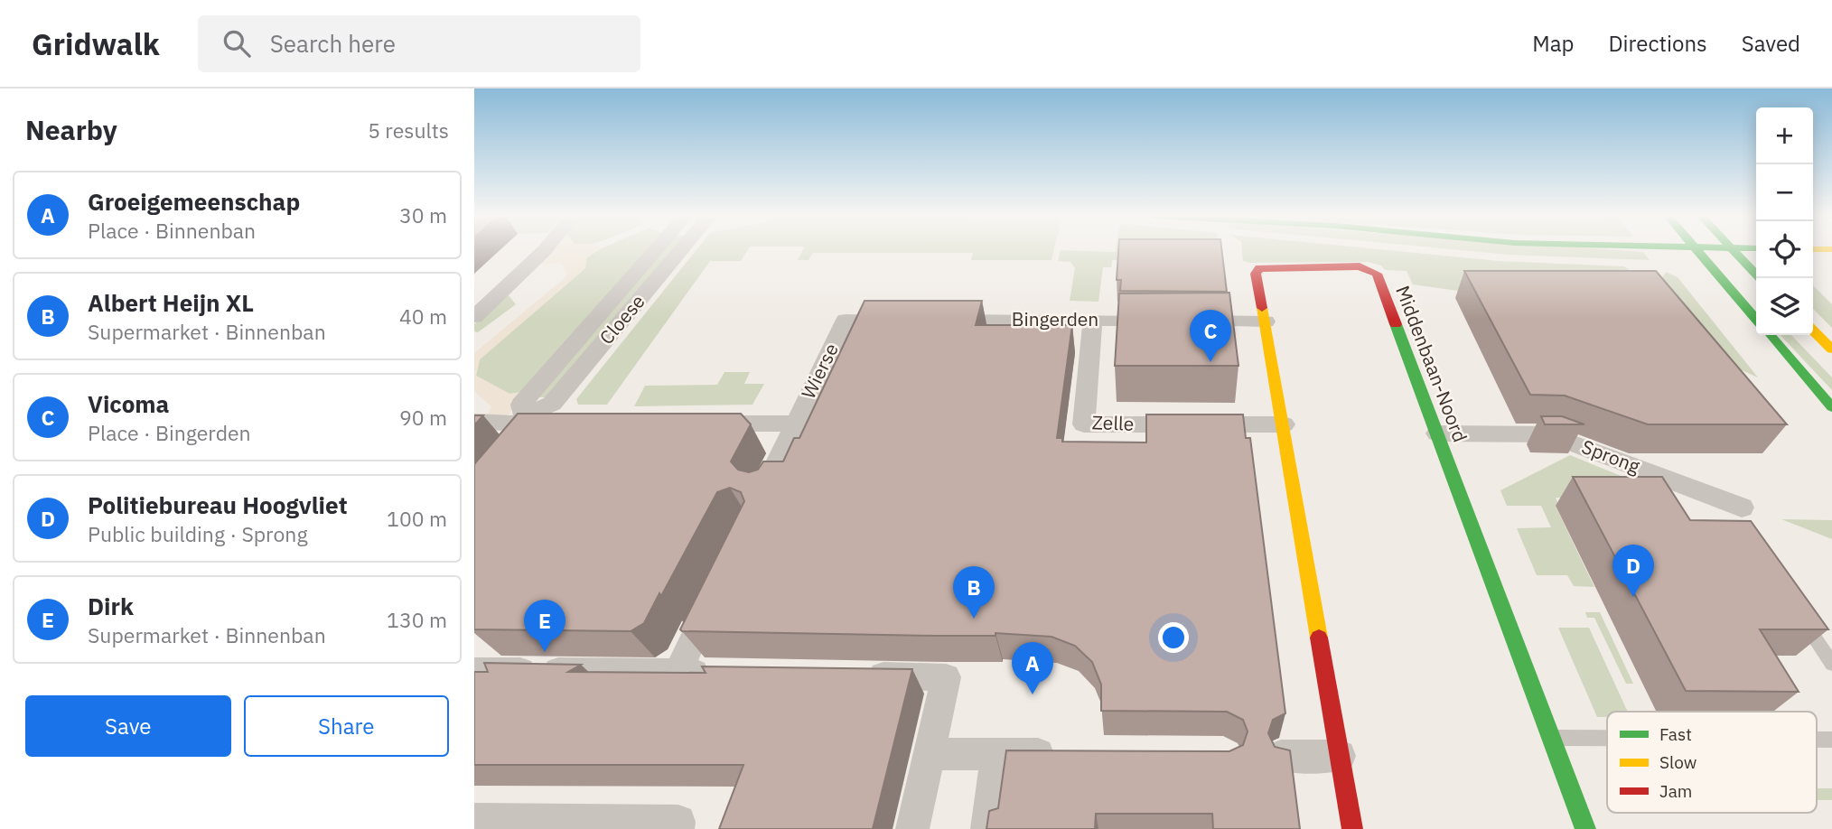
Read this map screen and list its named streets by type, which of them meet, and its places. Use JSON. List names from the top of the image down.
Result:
{
  "streets": {
    "street": [
      "Cloese",
      "Bingerden",
      "Middenbaan-Noord",
      "Wierse",
      "Zelle",
      "Sprong"
    ]
  },
  "crossings": [
    ["Bingerden", "Middenbaan-Noord"],
    ["Bingerden", "Zelle"],
    ["Middenbaan-Noord", "Zelle"],
    ["Middenbaan-Noord", "Sprong"]
  ],
  "legend": ["Fast", "Slow", "Jam"],
  "page": {
    "header": "Gridwalk",
    "search": "Search here",
    "nav": ["Map", "Directions", "Saved"],
    "heading": ["Nearby", "5 results"],
    "map_buttons": ["+", "−"],
    "list": [
      {
        "mark": "A",
        "name": "Groeigemeenschap",
        "note": "Place · Binnenban",
        "value": "30 m"
      },
      {
        "mark": "B",
        "name": "Albert Heijn XL",
        "note": "Supermarket · Binnenban",
        "value": "40 m"
      },
      {
        "mark": "C",
        "name": "Vicoma",
        "note": "Place · Bingerden",
        "value": "90 m"
      },
      {
        "mark": "D",
        "name": "Politiebureau Hoogvliet",
        "note": "Public building · Sprong",
        "value": "100 m"
      },
      {
        "mark": "E",
        "name": "Dirk",
        "note": "Supermarket · Binnenban",
        "value": "130 m"
      }
    ],
    "pins": [
      "C",
      "D",
      "B",
      "E",
      "A"
    ],
    "buttons": ["Save", "Share"]
  }
}
